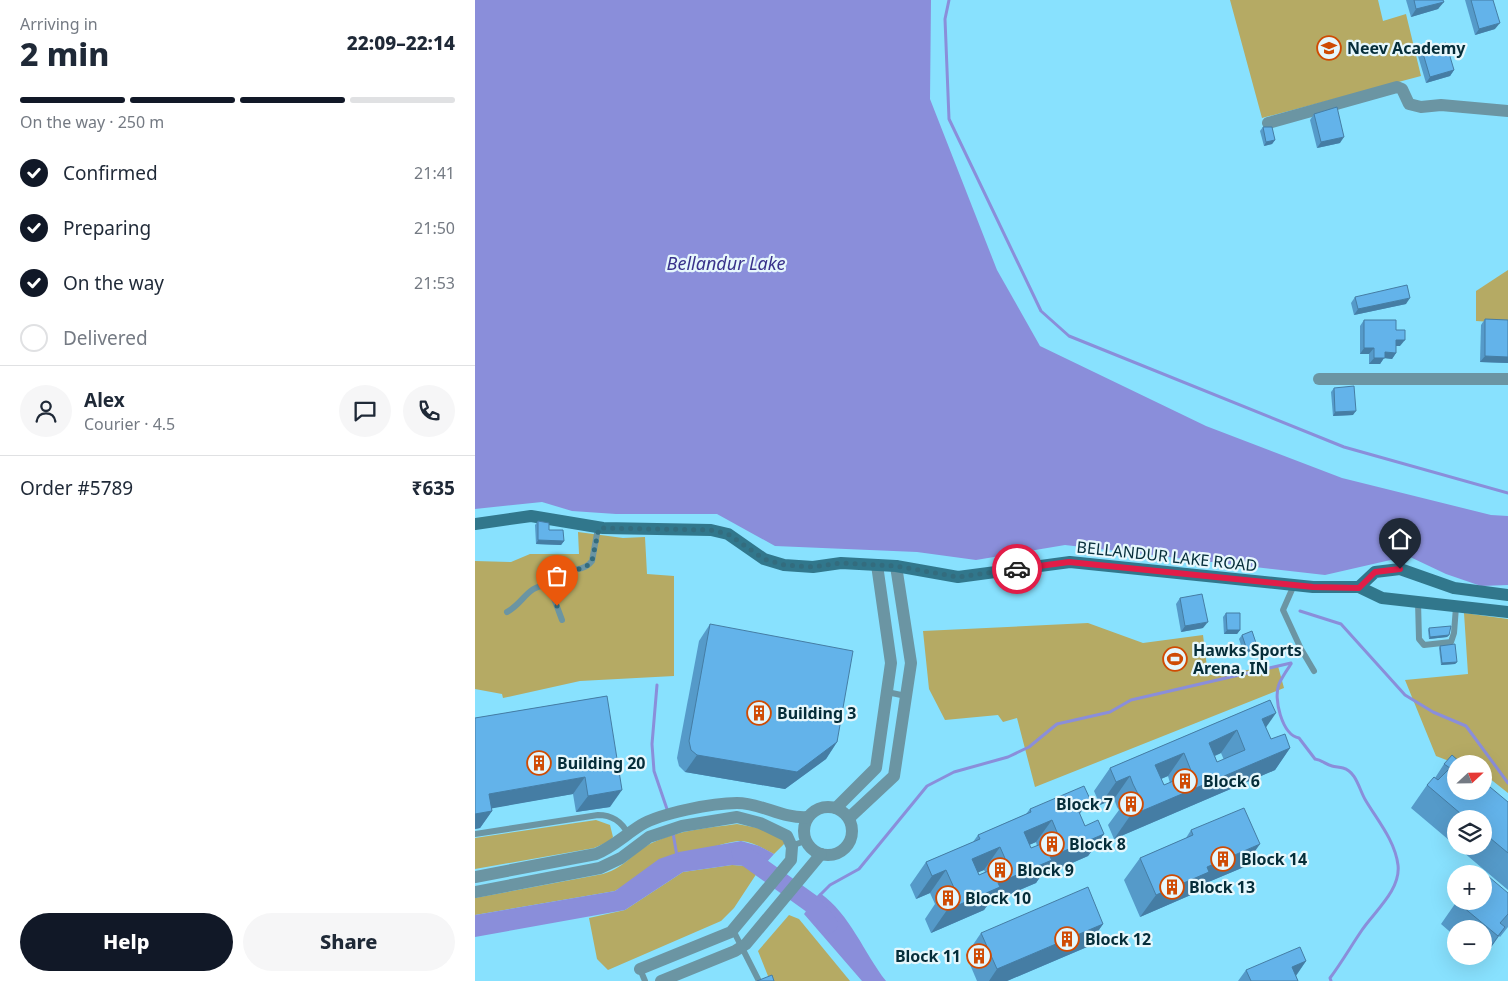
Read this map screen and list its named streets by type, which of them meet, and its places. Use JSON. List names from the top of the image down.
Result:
{
  "streets": {
    "street": ["BELLANDUR LAKE ROAD"]
  },
  "water": ["Bellandur Lake"],
  "places": {
    "school or university": ["Neev Academy"],
    "sports": ["Hawks Sports Arena, IN"],
    "building": [
      "Building 3",
      "Building 20",
      "Block 6",
      "Block 7",
      "Block 8",
      "Block 14",
      "Block 9",
      "Block 13",
      "Block 10",
      "Block 12",
      "Block 11"
    ]
  },
  "north": "right",
  "page": {
    "heading": ["2 min", "Arriving in", "22:09–22:14"],
    "panel": [
      "Alex",
      "Courier · 4.5",
      "Order #5789",
      "₹635"
    ],
    "bar": "On the way · 250 m",
    "list": [
      ["Confirmed", "21:41"],
      ["Preparing", "21:50"],
      ["On the way", "21:53"],
      "Delivered"
    ],
    "map_buttons": ["+", "−"],
    "buttons": ["Help", "Share"]
  }
}
